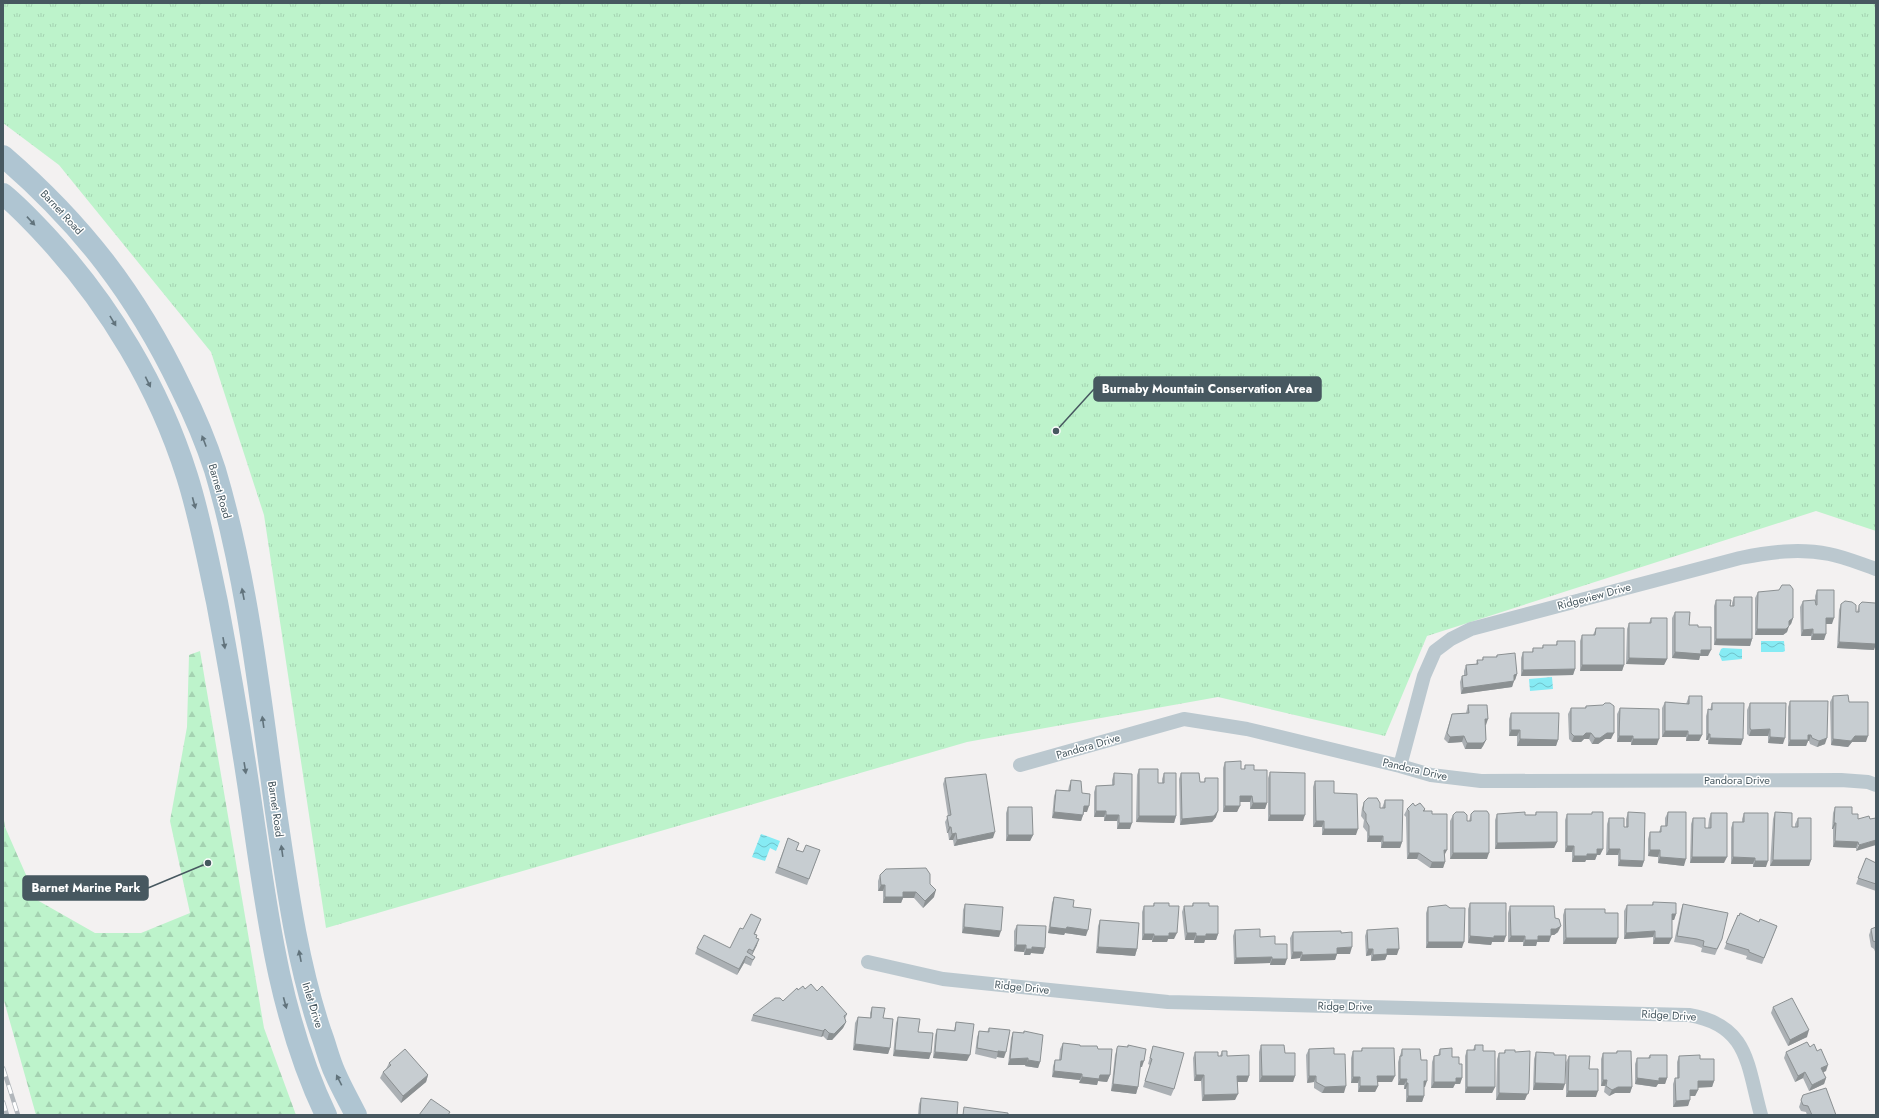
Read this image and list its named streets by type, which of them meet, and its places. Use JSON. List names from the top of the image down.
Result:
{
  "streets": {
    "main road": ["Barnet Road", "Inlet Drive"],
    "street": ["Ridgeview Drive", "Pandora Drive", "Ridge Drive"]
  },
  "crossings": [
    ["Barnet Road", "Inlet Drive"],
    ["Ridgeview Drive", "Pandora Drive"]
  ],
  "places": ["Burnaby Mountain Conservation Area", "Barnet Marine Park"]
}
